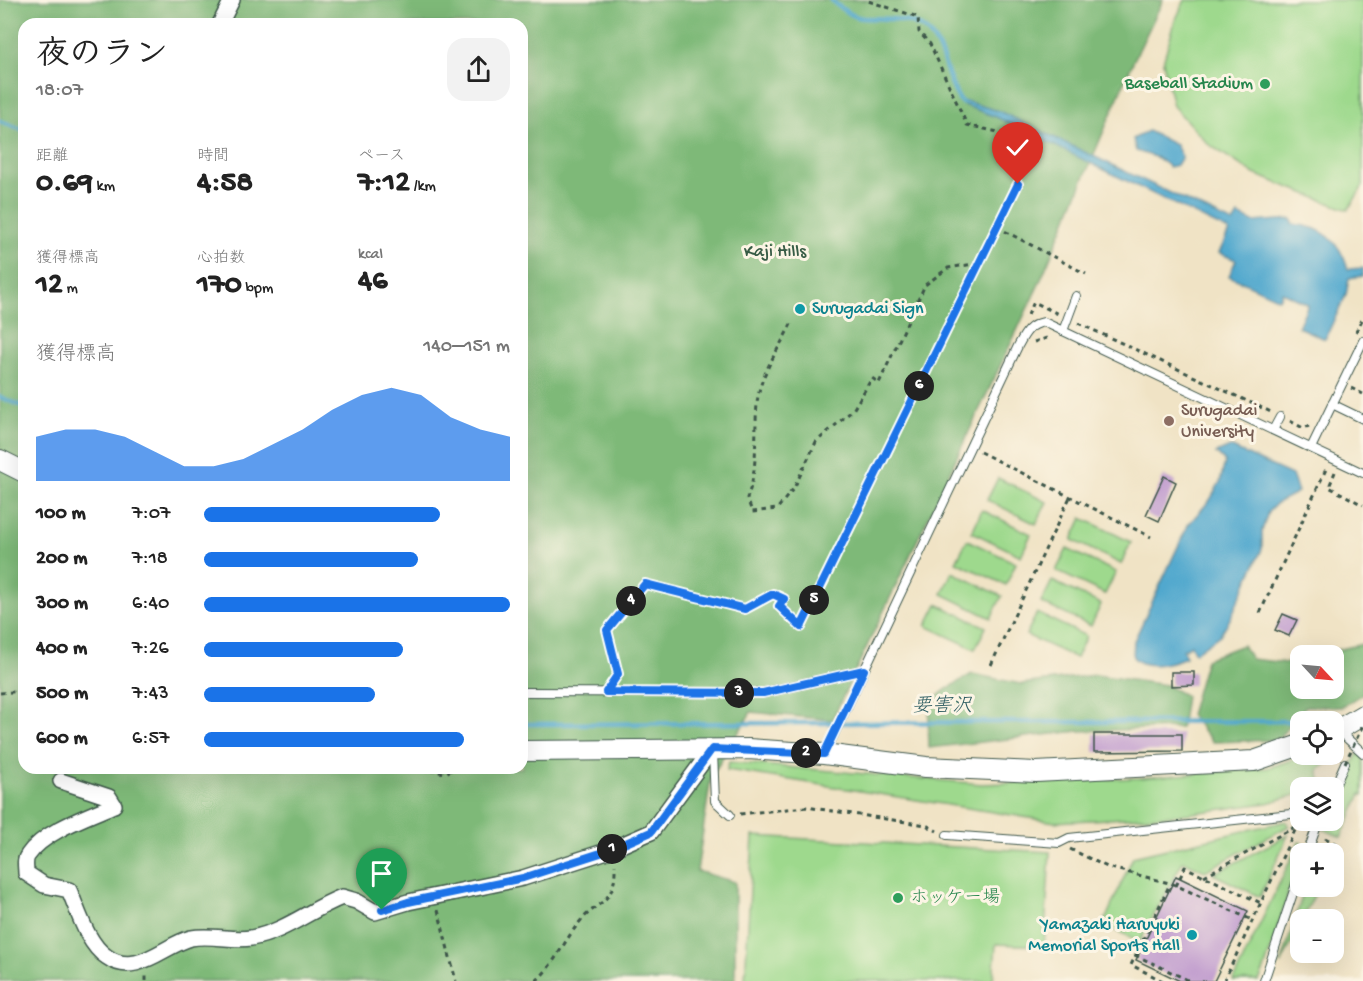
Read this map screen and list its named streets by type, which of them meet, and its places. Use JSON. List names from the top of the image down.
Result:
{
  "water": ["要害沢"],
  "parks": ["Kaji Hills"],
  "places": [
    "Baseball Stadium",
    "Surugadai Sign",
    "Surugadai University",
    "ホッケー場",
    "Yamazaki Haruyuki Memorial Sports Hall"
  ],
  "north": "bottom right",
  "page": {
    "heading": ["夜のラン", "18:07"],
    "stats": [
      ["距離", "0.69 km"],
      ["時間", "4:58"],
      ["ペース", "7:12 /km"],
      ["獲得標高", "12 m"],
      ["心拍数", "170 bpm"],
      ["kcal", "46"]
    ],
    "chart": ["獲得標高", "140–151 m"],
    "pins": [
      "6",
      "5",
      "4",
      "3",
      "2",
      "1"
    ],
    "list": [
      {
        "name": "100 m",
        "note": "7:07"
      },
      {
        "name": "200 m",
        "note": "7:18"
      },
      {
        "name": "300 m",
        "note": "6:40"
      },
      {
        "name": "400 m",
        "note": "7:26"
      },
      {
        "name": "500 m",
        "note": "7:43"
      },
      {
        "name": "600 m",
        "note": "6:57"
      }
    ],
    "map_buttons": ["+", "−"]
  }
}
